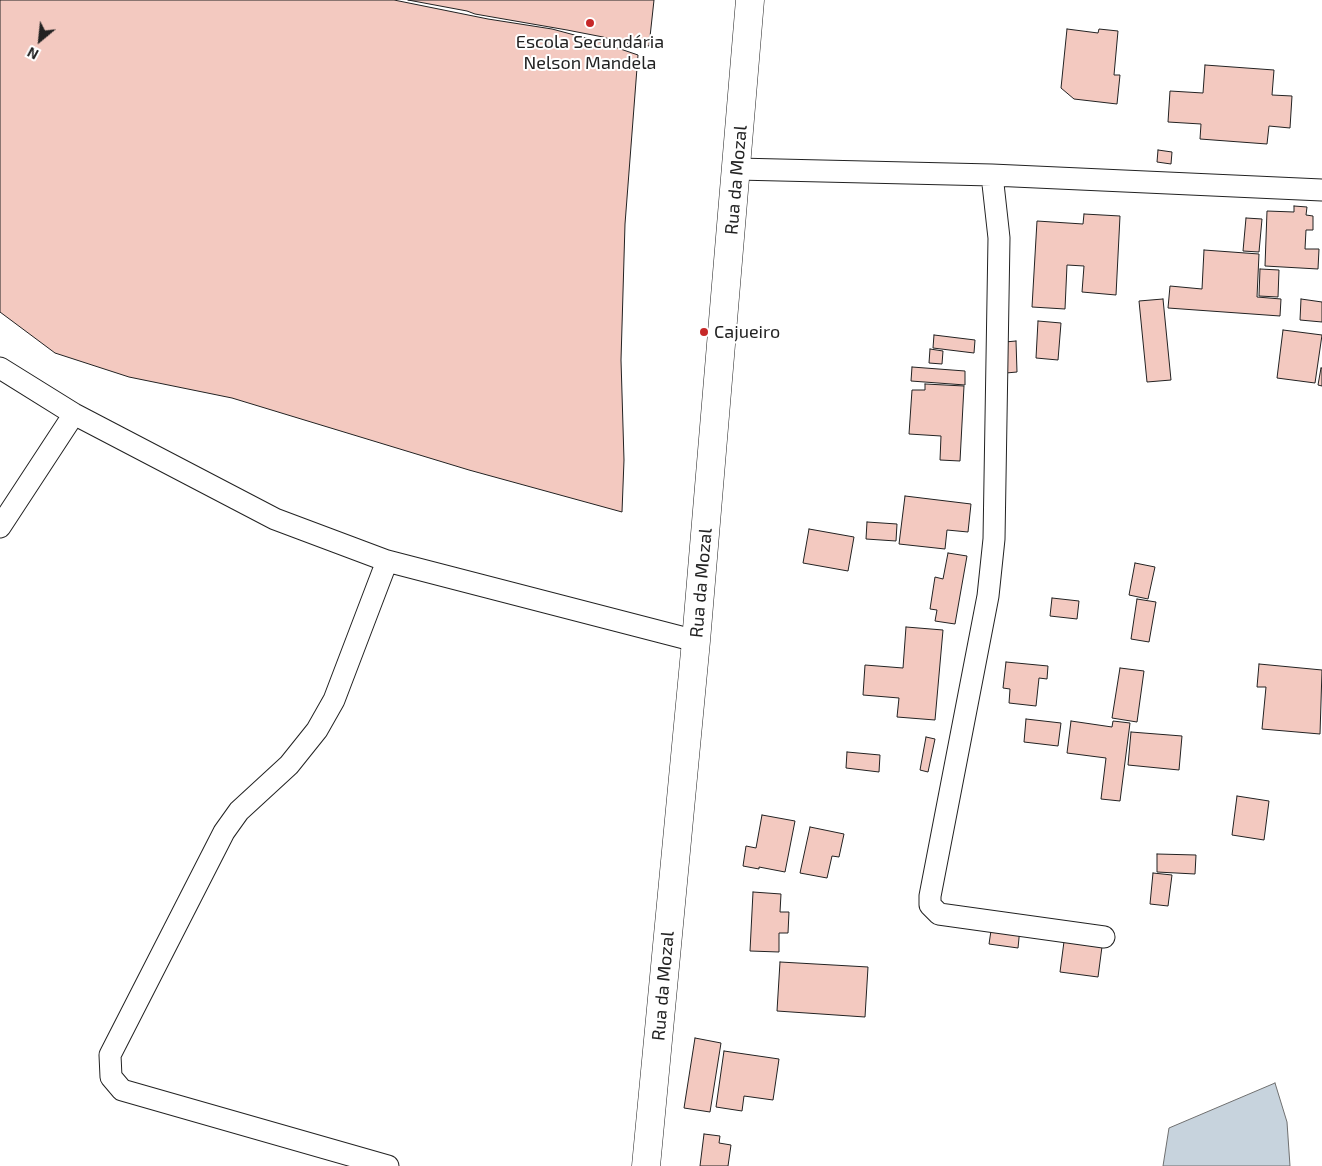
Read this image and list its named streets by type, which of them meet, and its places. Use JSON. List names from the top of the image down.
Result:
{
  "streets": {
    "main road": ["Rua da Mozal"]
  },
  "places": ["Escola Secundária Nelson Mandela", "Cajueiro"],
  "north": "bottom left"
}
